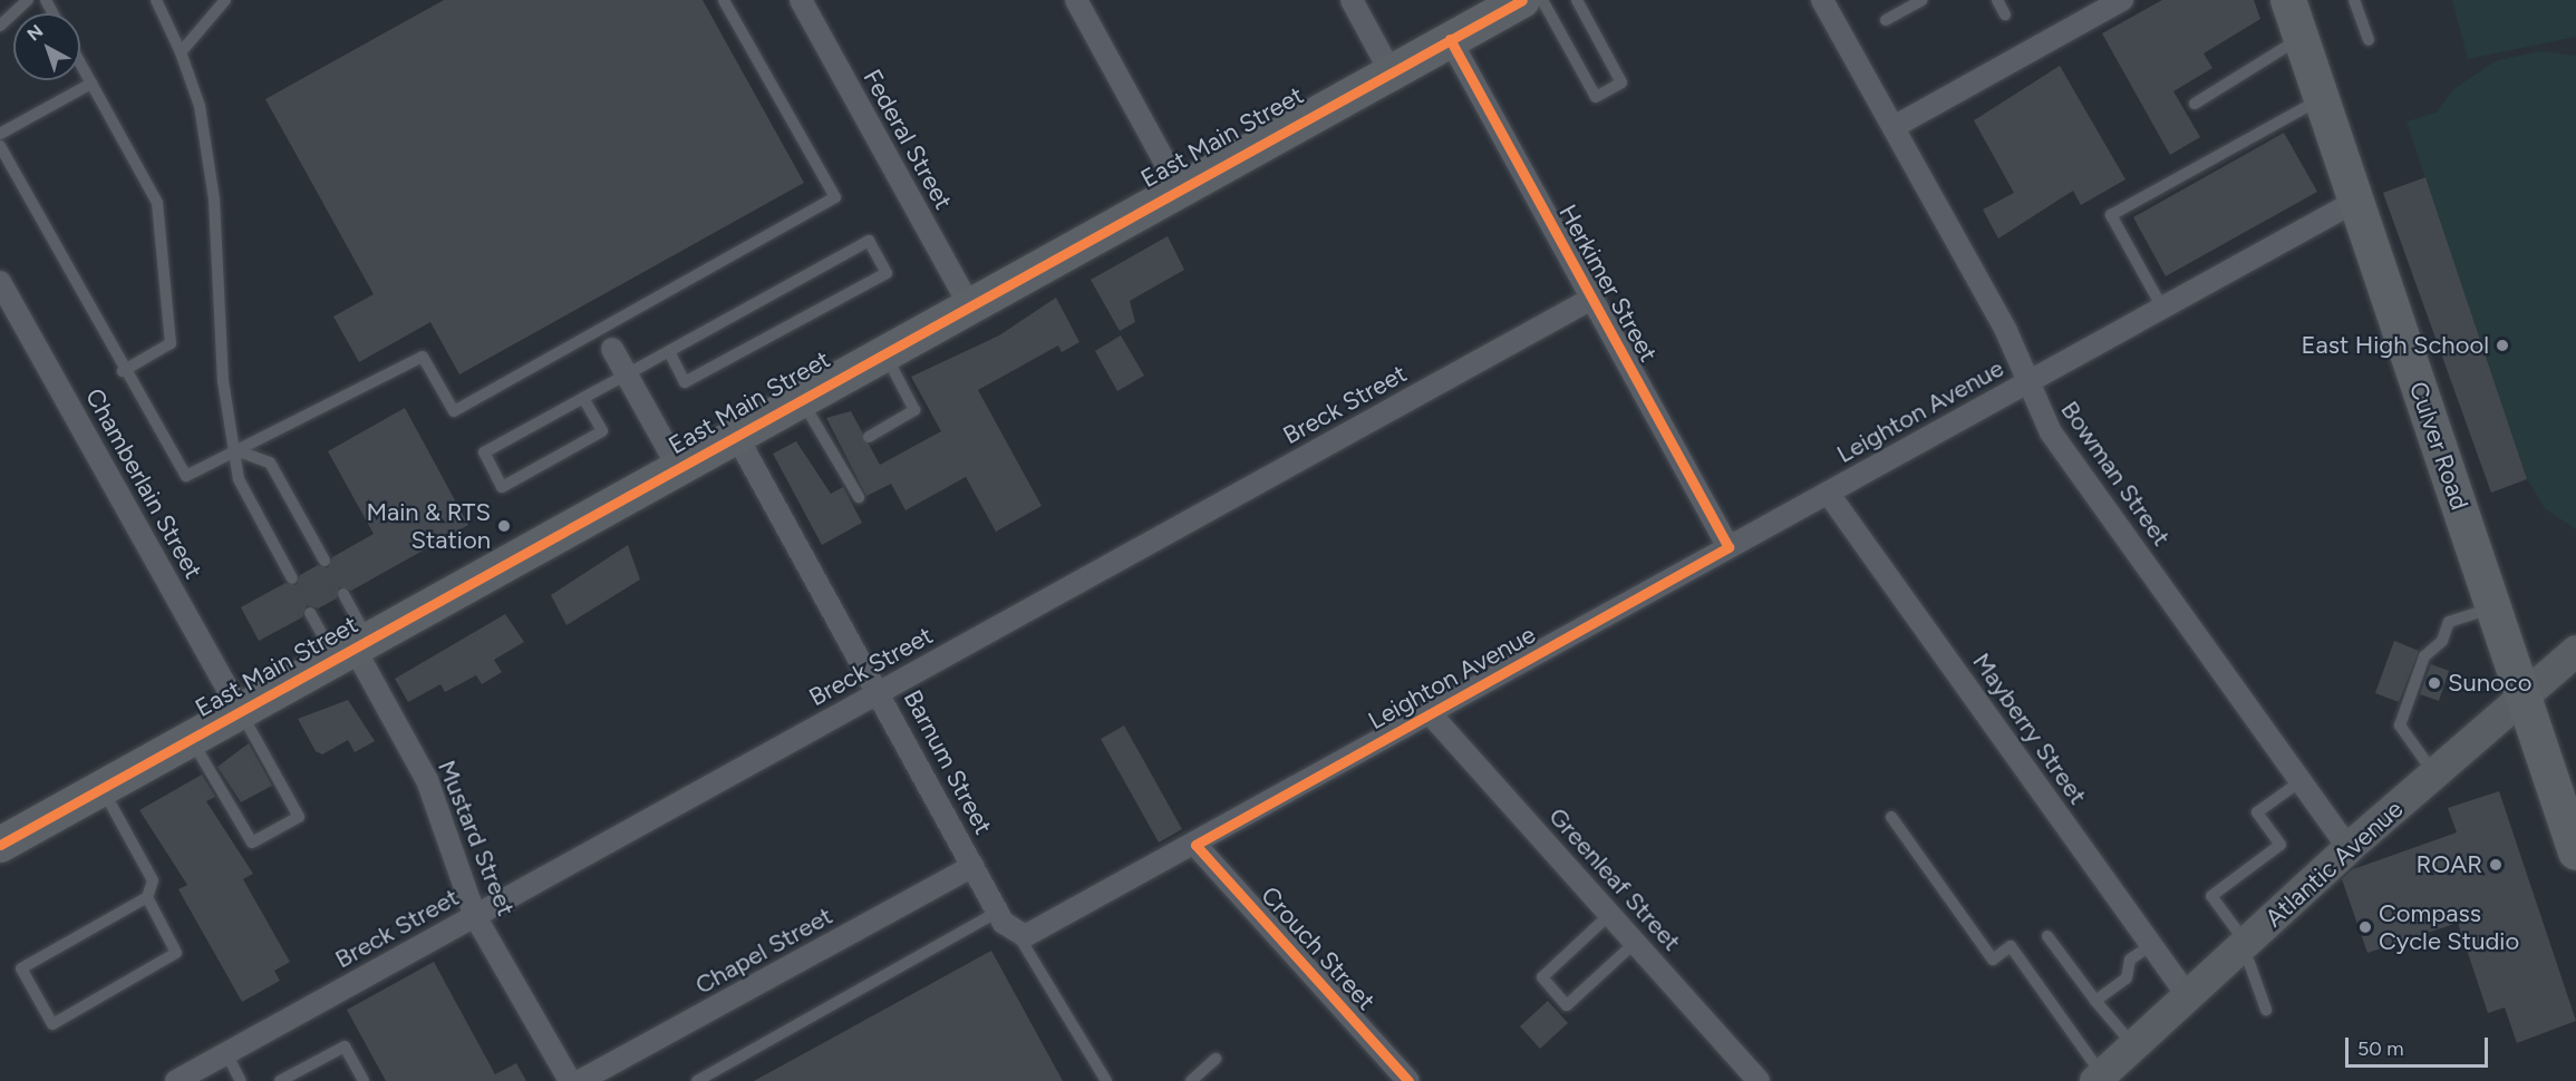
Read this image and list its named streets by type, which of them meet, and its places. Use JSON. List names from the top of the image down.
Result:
{
  "streets": {
    "main road": ["East Main Street", "Culver Road", "Atlantic Avenue"],
    "street": [
      "Federal Street",
      "Herkimer Street",
      "Breck Street",
      "Leighton Avenue",
      "Bowman Street",
      "Chamberlain Street",
      "Mayberry Street",
      "Barnum Street",
      "Mustard Street",
      "Greenleaf Street",
      "Crouch Street",
      "Chapel Street"
    ]
  },
  "crossings": [
    ["East Main Street", "Federal Street"],
    ["East Main Street", "Herkimer Street"],
    ["East Main Street", "Chamberlain Street"],
    ["East Main Street", "Barnum Street"],
    ["East Main Street", "Mustard Street"],
    ["Herkimer Street", "Breck Street"],
    ["Herkimer Street", "Leighton Avenue"],
    ["Breck Street", "Barnum Street"],
    ["Breck Street", "Mustard Street"],
    ["Leighton Avenue", "Culver Road"],
    ["Leighton Avenue", "Bowman Street"],
    ["Leighton Avenue", "Mayberry Street"],
    ["Leighton Avenue", "Barnum Street"],
    ["Leighton Avenue", "Greenleaf Street"],
    ["Leighton Avenue", "Crouch Street"],
    ["Culver Road", "Atlantic Avenue"],
    ["Bowman Street", "Atlantic Avenue"],
    ["Mayberry Street", "Atlantic Avenue"],
    ["Barnum Street", "Chapel Street"]
  ],
  "places": [
    "East High School",
    "Main & RTS Station",
    "Sunoco",
    "ROAR",
    "Compass Cycle Studio"
  ],
  "scale_bar": "50 m",
  "north": "top left"
}
